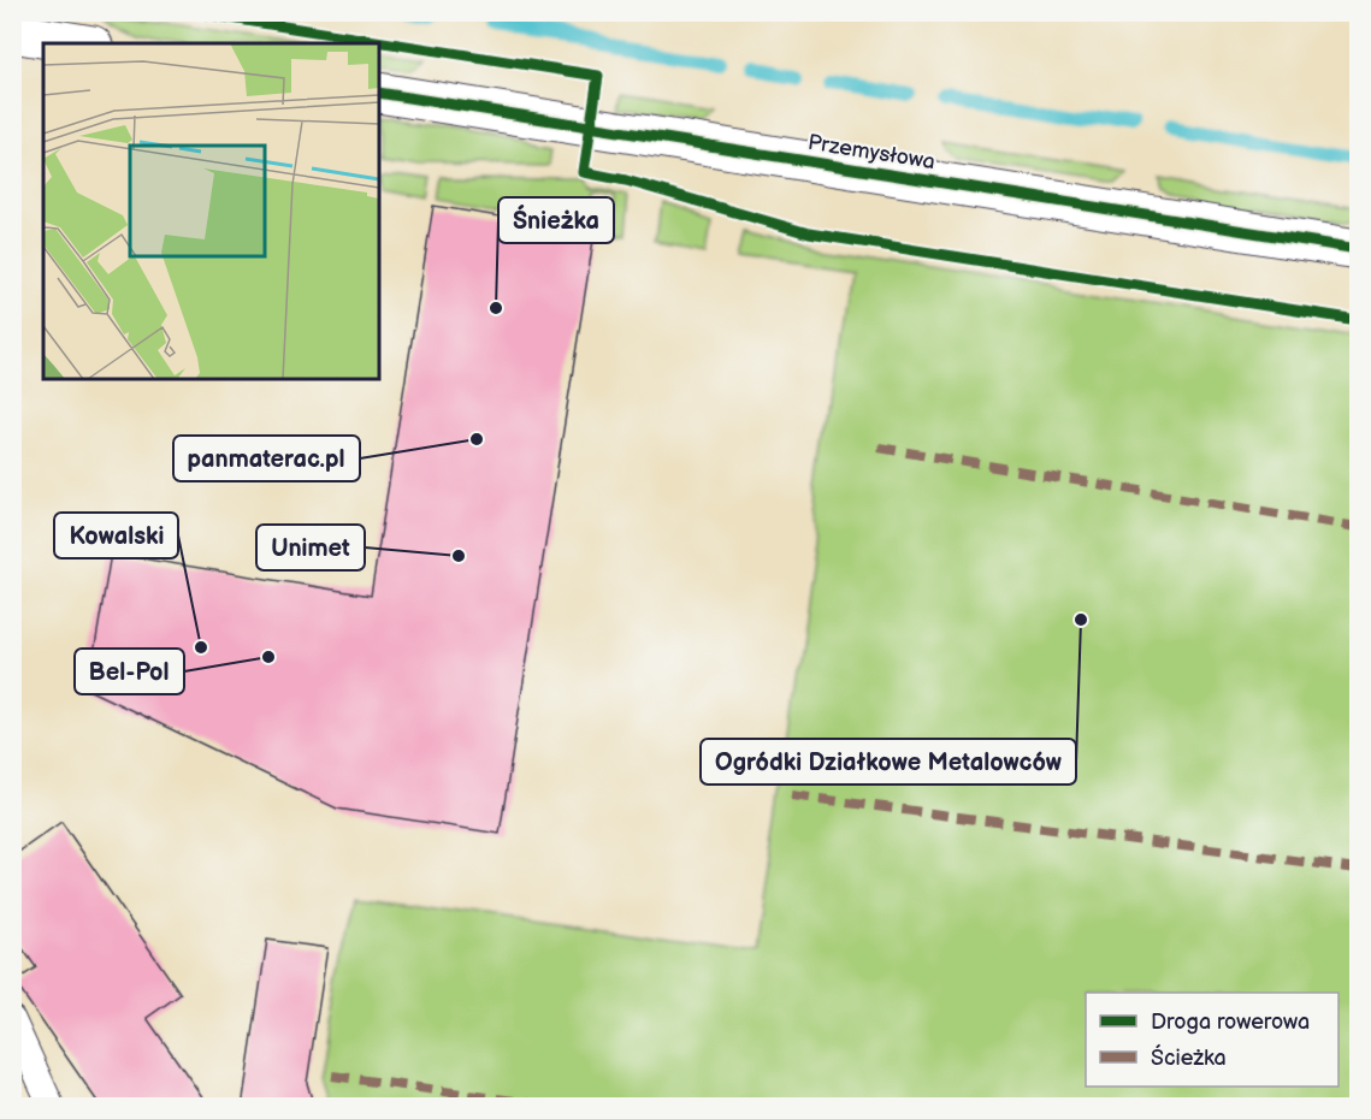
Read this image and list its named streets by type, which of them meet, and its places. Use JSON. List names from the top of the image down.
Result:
{
  "streets": {
    "street": ["Przemysłowa"]
  },
  "places": [
    "Śnieżka",
    "panmaterac.pl",
    "Unimet",
    "Ogródki Działkowe Metalowców",
    "Kowalski",
    "Bel-Pol"
  ],
  "legend": ["Droga rowerowa", "Ścieżka"]
}
